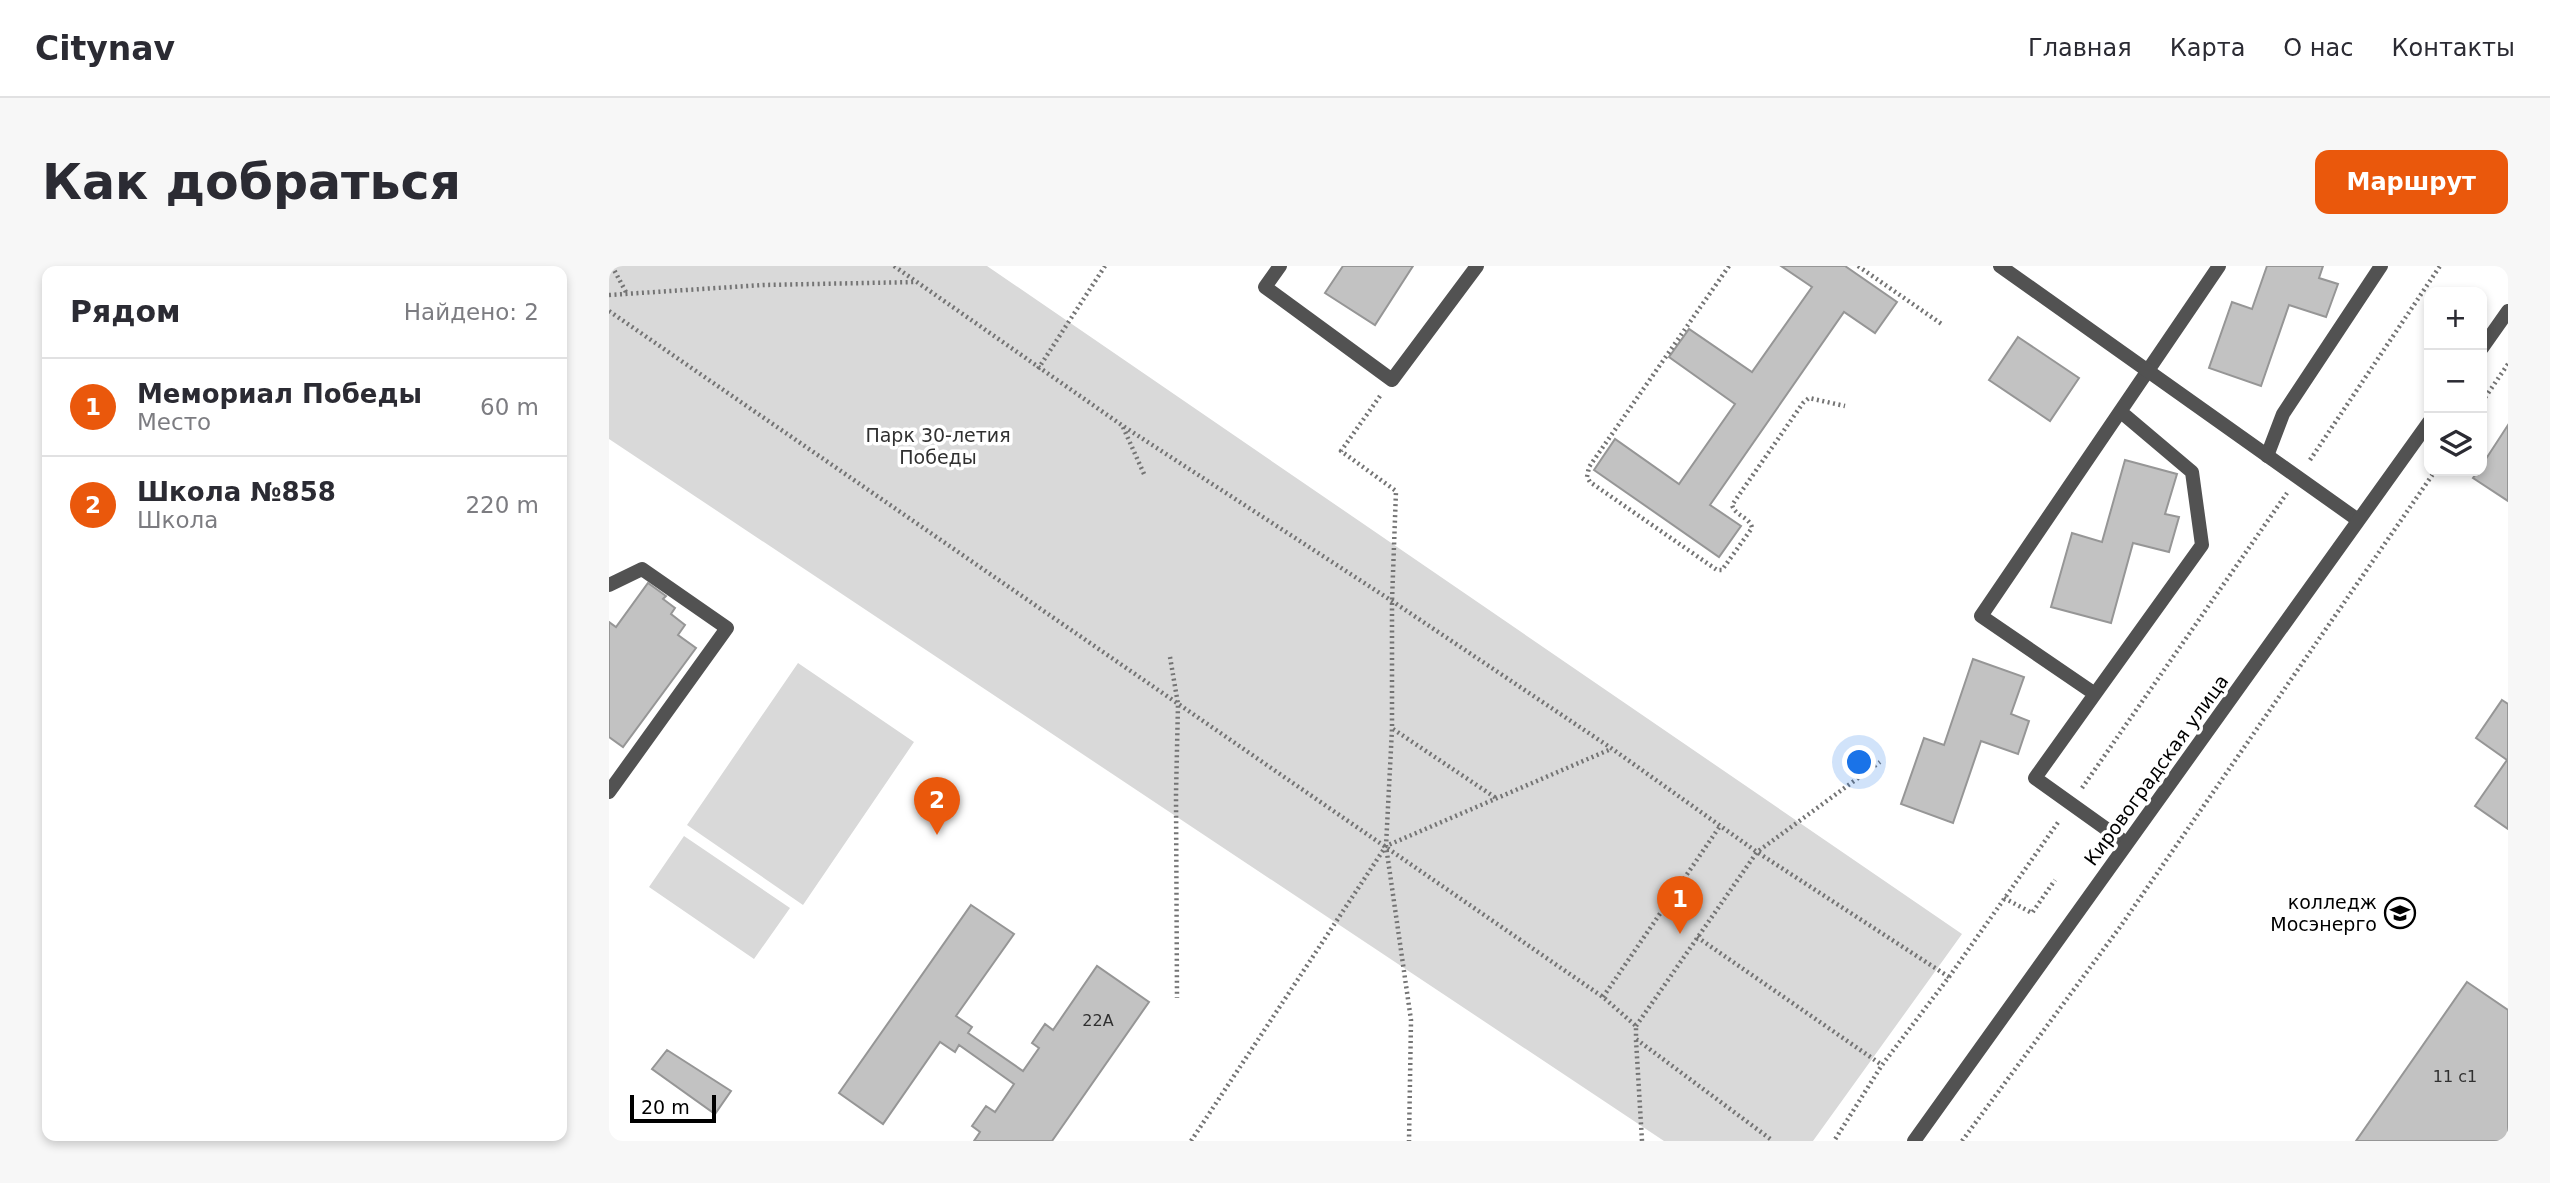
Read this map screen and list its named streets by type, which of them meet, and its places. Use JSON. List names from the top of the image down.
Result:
{
  "streets": {
    "street": ["Кировоградская улица"]
  },
  "parks": ["Парк 30-летия Победы"],
  "places": {
    "school or university": ["колледж Мосэнерго"]
  },
  "house_numbers": ["22А", "11 с1"],
  "scale_bar": "20 m",
  "page": {
    "header": "Citynav",
    "nav": [
      "Главная",
      "Карта",
      "О нас",
      "Контакты"
    ],
    "buttons": "Маршрут",
    "title": "Как добраться",
    "heading": ["Рядом", "Найдено: 2"],
    "map_buttons": ["+", "−"],
    "list": [
      {
        "mark": "1",
        "name": "Мемориал Победы",
        "note": "Место",
        "value": "60 m"
      },
      {
        "mark": "2",
        "name": "Школа №858",
        "note": "Школа",
        "value": "220 m"
      }
    ],
    "pins": ["2", "1"],
    "scale": "20 m"
  }
}
